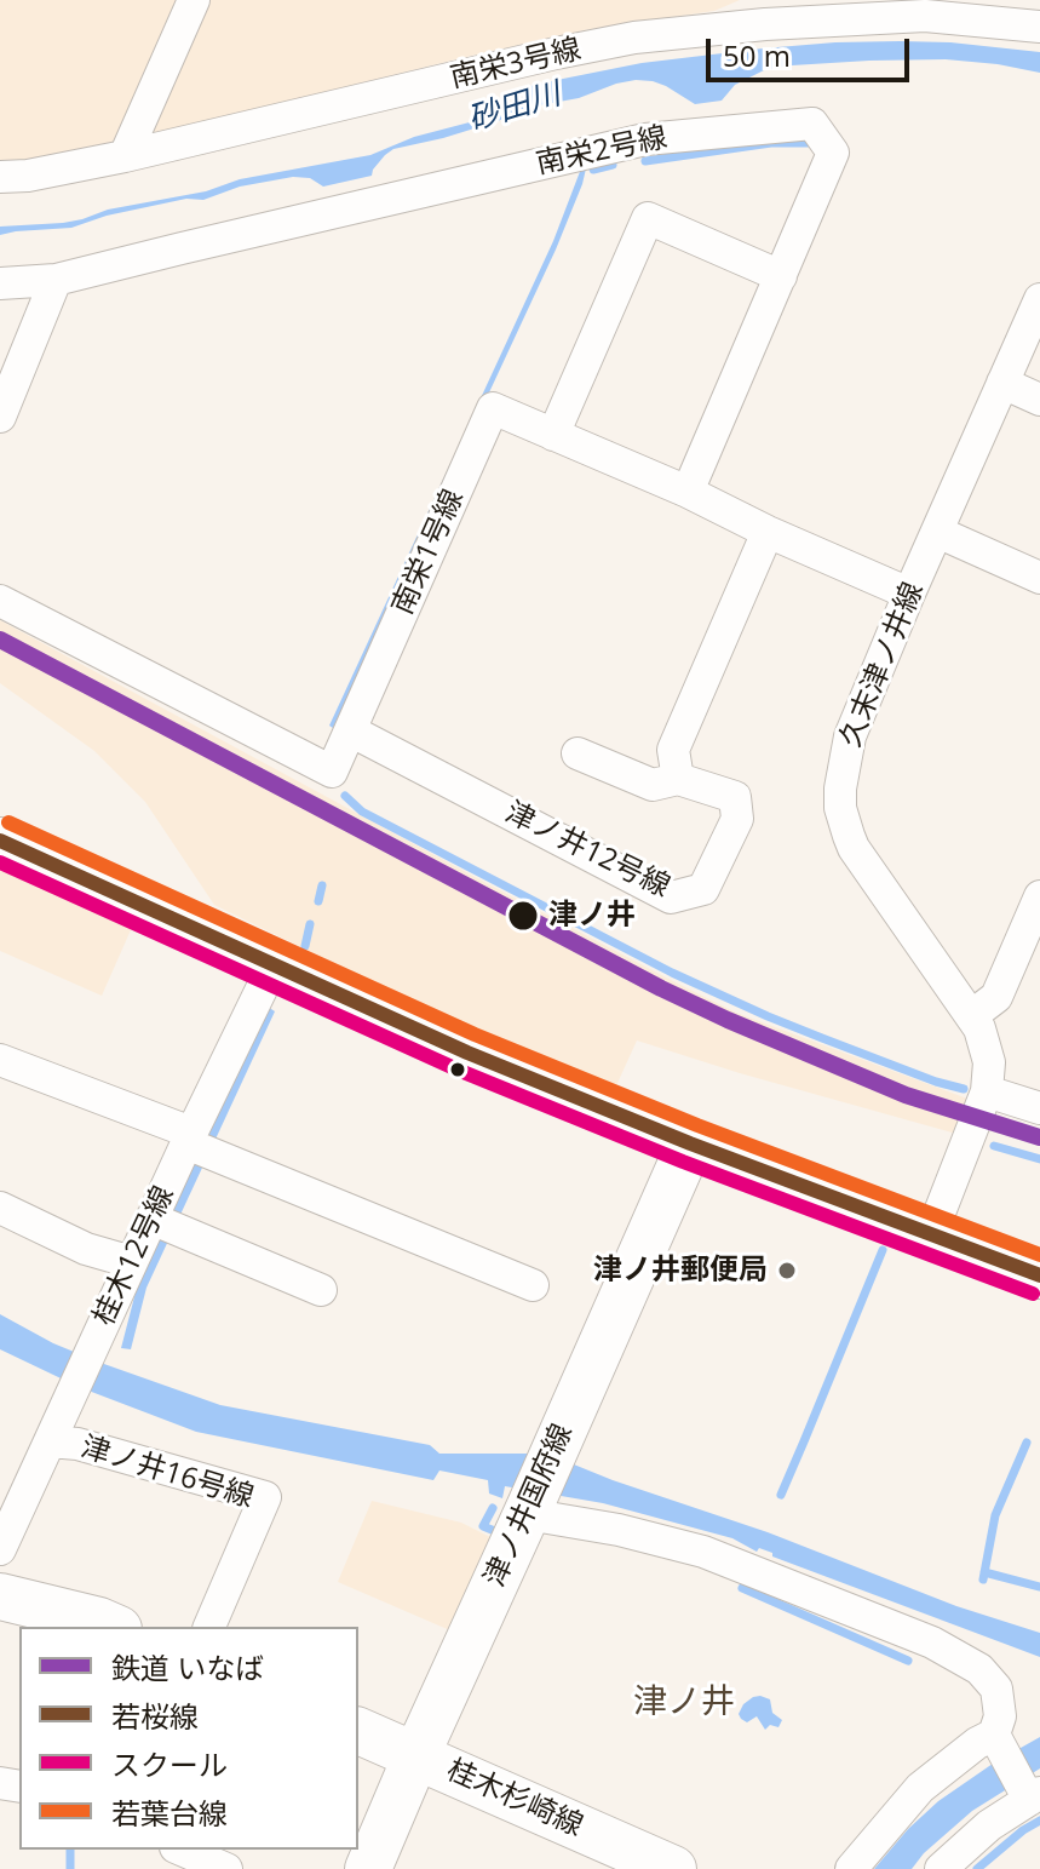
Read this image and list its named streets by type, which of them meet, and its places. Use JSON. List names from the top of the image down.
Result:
{
  "streets": {
    "main road": ["津ノ井国府線", "桂木杉崎線"],
    "street": [
      "南栄3号線",
      "南栄2号線",
      "南栄1号線",
      "久末津ノ井線",
      "津ノ井12号線",
      "桂木12号線",
      "津ノ井16号線"
    ]
  },
  "crossings": [
    ["南栄2号線", "南栄1号線"],
    ["南栄1号線", "久末津ノ井線"],
    ["南栄1号線", "津ノ井12号線"],
    ["桂木12号線", "津ノ井16号線"],
    ["津ノ井国府線", "桂木杉崎線"]
  ],
  "districts": ["津ノ井"],
  "water": ["砂田川"],
  "places": ["津ノ井", "津ノ井郵便局"],
  "lines": [
    "rail line いなば",
    "transit line 若葉台線",
    "transit line 若桜線",
    "transit line スクール"
  ],
  "legend": [
    "鉄道 いなば",
    "若桜線",
    "スクール",
    "若葉台線"
  ],
  "scale_bar": "50 m"
}
